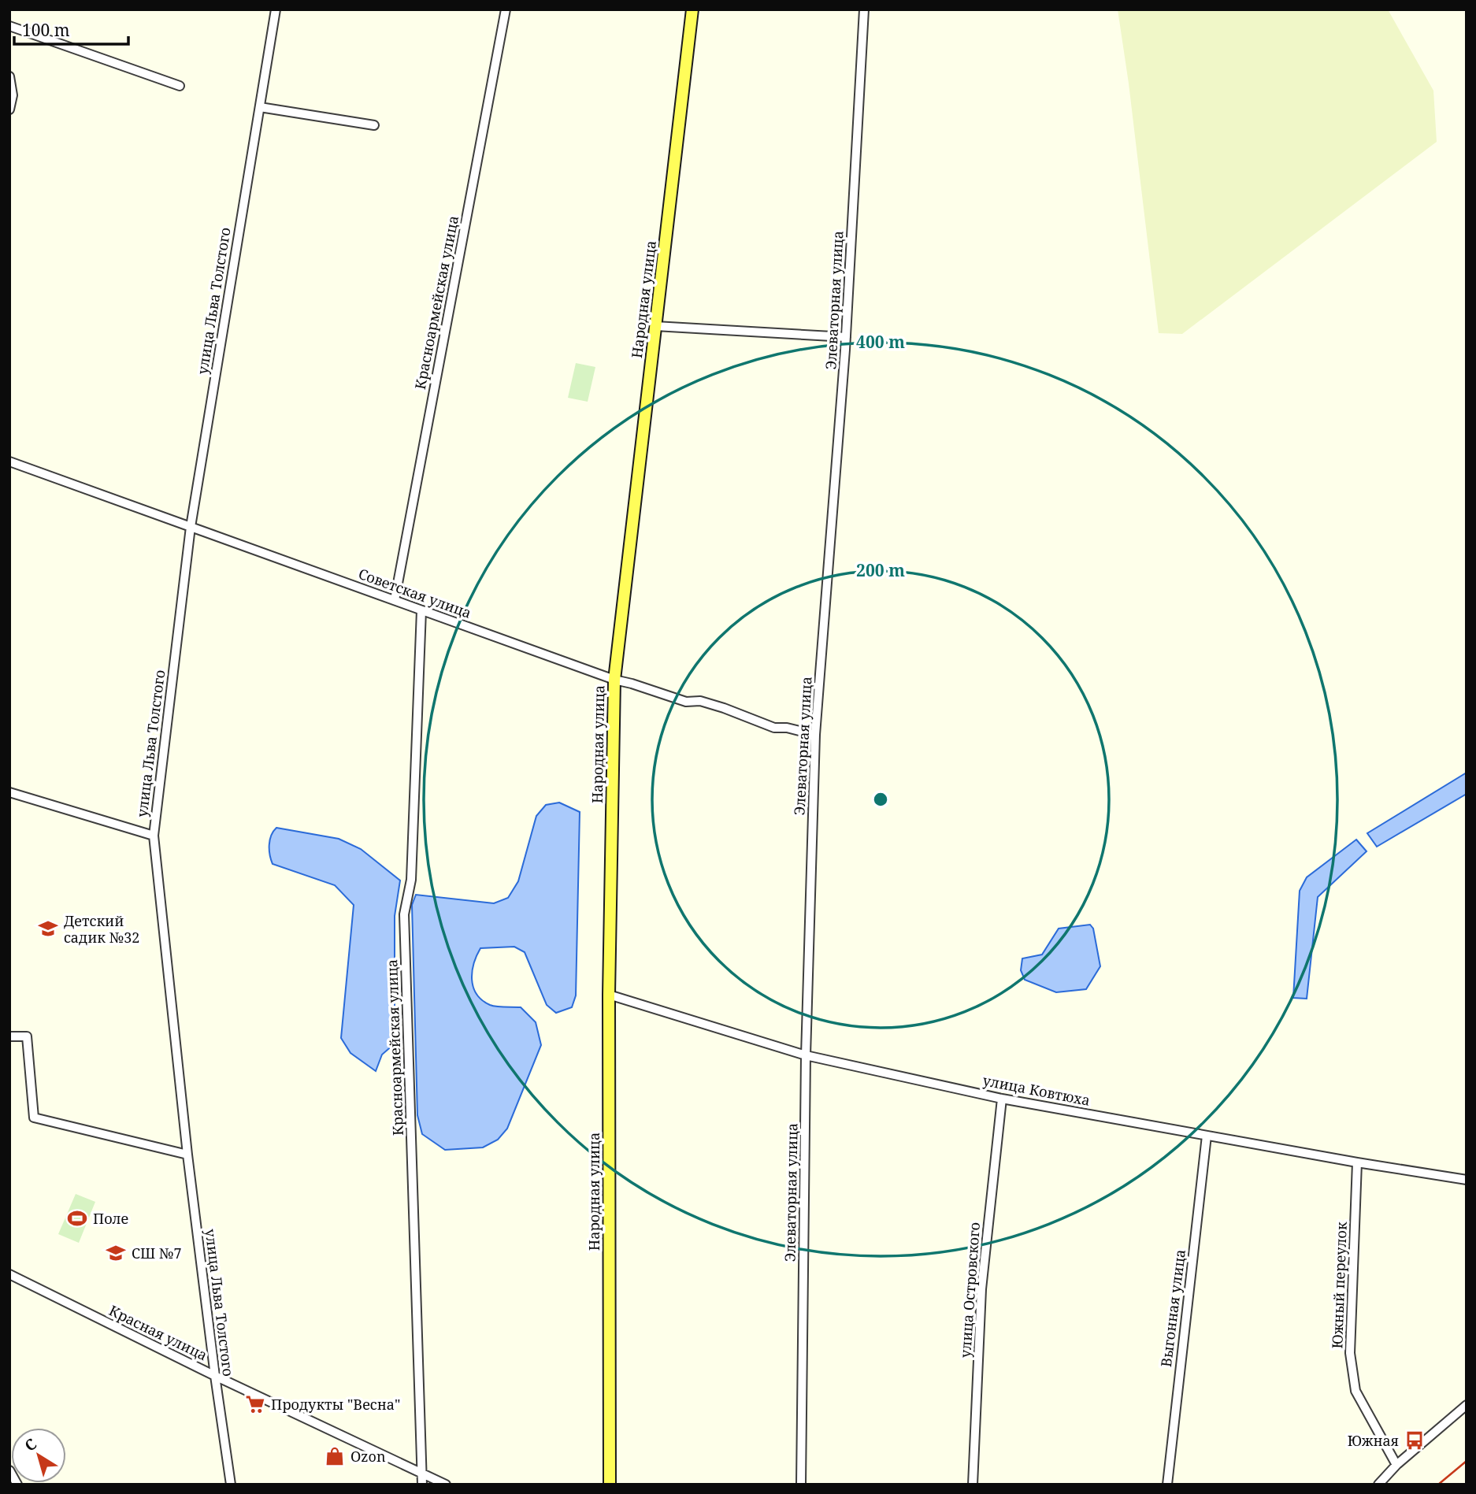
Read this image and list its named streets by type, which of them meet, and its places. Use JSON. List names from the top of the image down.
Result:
{
  "streets": {
    "main road": ["Народная улица"],
    "street": [
      "Элеваторная улица",
      "улица Льва Толстого",
      "Красноармейская улица",
      "Советская улица",
      "улица Ковтюха",
      "Южный переулок",
      "улица Островского",
      "Выгонная улица",
      "Красная улица"
    ]
  },
  "crossings": [
    ["Народная улица", "Советская улица"],
    ["Народная улица", "улица Ковтюха"],
    ["Элеваторная улица", "Советская улица"],
    ["Элеваторная улица", "улица Ковтюха"],
    ["улица Льва Толстого", "Советская улица"],
    ["улица Льва Толстого", "Красная улица"],
    ["Красноармейская улица", "Советская улица"],
    ["Красноармейская улица", "Красная улица"],
    ["улица Ковтюха", "Южный переулок"],
    ["улица Ковтюха", "улица Островского"],
    ["улица Ковтюха", "Выгонная улица"]
  ],
  "places": {
    "school or university": ["Детский садик №32", "СШ №7"],
    "sports": ["Поле"],
    "supermarket": ["Продукты \"Весна\""],
    "bus stop": ["Южная"],
    "shop": ["Ozon"]
  },
  "scale_bar": "100 m",
  "north": "top left",
  "rings": ["400 m", "200 m"]
}
